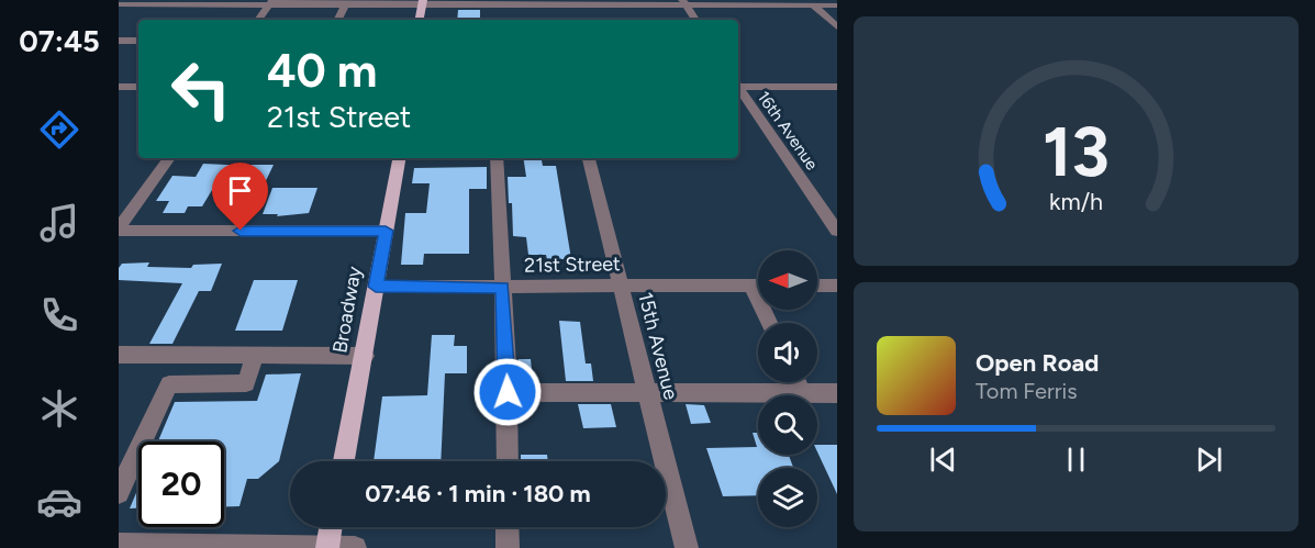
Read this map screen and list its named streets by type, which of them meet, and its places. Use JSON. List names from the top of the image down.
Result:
{
  "streets": {
    "main road": ["Broadway"],
    "street": ["16th Avenue", "21st Street", "15th Avenue"]
  },
  "crossings": [
    ["21st Street", "Broadway"],
    ["21st Street", "15th Avenue"]
  ],
  "north": "left",
  "page": {
    "tabs": "07:45",
    "turn": ["40 m", "21st Street"],
    "song": ["Open Road", "Tom Ferris"],
    "limit": "20",
    "trip": "07:46 · 1 min · 180 m",
    "gauge": ["13", "km/h"]
  }
}
